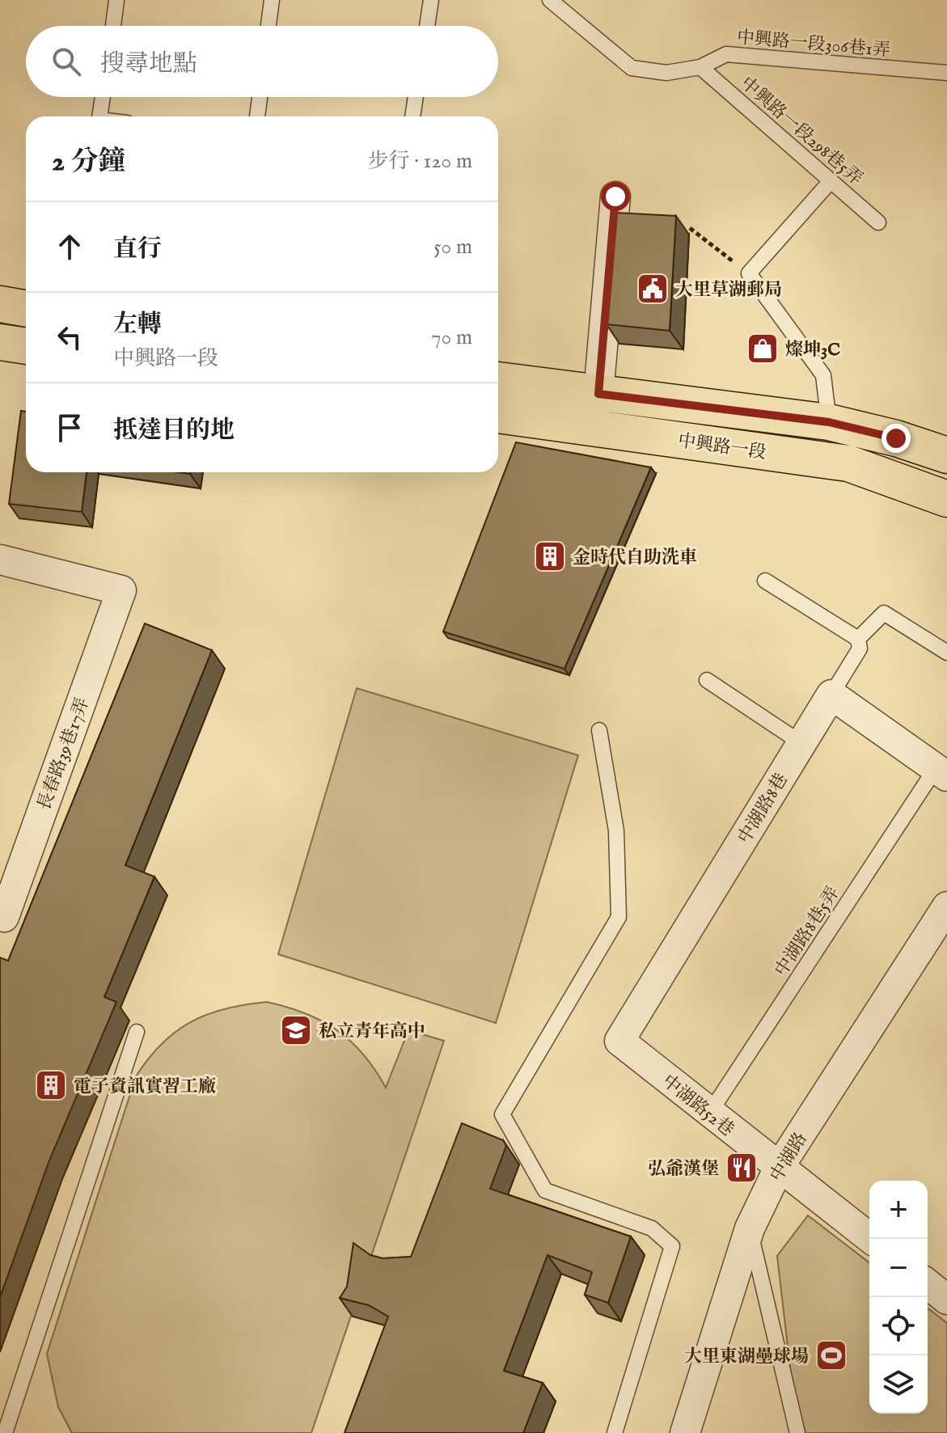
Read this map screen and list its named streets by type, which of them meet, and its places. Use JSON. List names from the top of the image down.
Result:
{
  "streets": {
    "main road": ["中興路一段"],
    "street": [
      "長春路39巷17弄",
      "中湖路8巷",
      "中湖路52巷",
      "中湖路"
    ],
    "lane": ["中興路一段306巷1弄", "中興路一段298巷5弄", "中湖路8巷5弄"]
  },
  "crossings": [
    ["中興路一段306巷1弄", "中興路一段298巷5弄"],
    ["中湖路8巷", "中湖路52巷"],
    ["中湖路8巷5弄", "中湖路52巷"],
    ["中湖路52巷", "中湖路"]
  ],
  "places": {
    "public building": ["大里草湖郵局"],
    "shop": ["燦坤3C"],
    "building": ["金時代自助洗車", "電子資訊實習工廠"],
    "school or university": ["私立青年高中"],
    "restaurant": ["弘爺漢堡"],
    "sports": ["大里東湖壘球場"]
  },
  "page": {
    "search": "搜尋地點",
    "heading": ["2 分鐘", "步行 · 120 m"],
    "list": [
      ["直行", "50 m"],
      ["左轉", "中興路一段", "70 m"],
      "抵達目的地"
    ],
    "map_buttons": ["+", "−"]
  }
}
